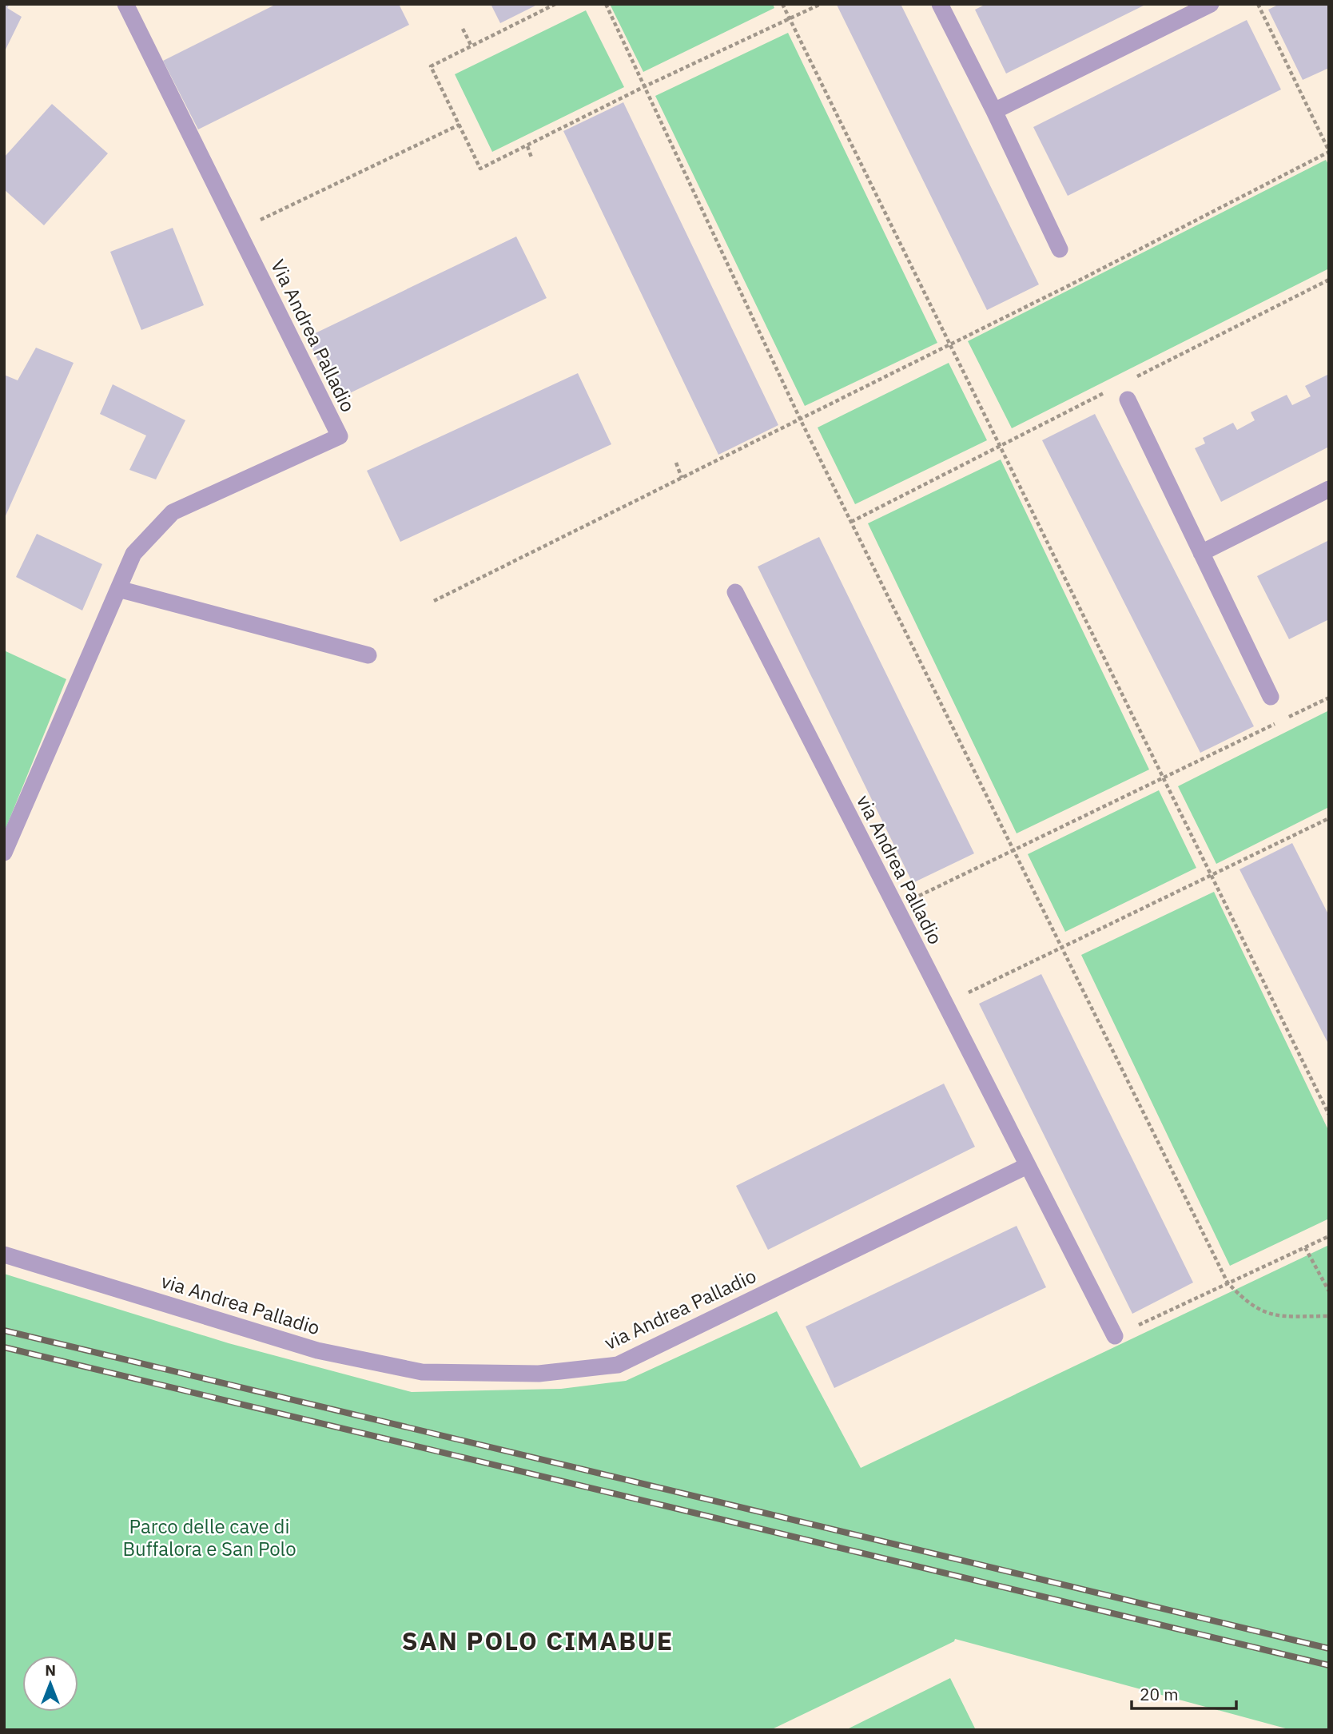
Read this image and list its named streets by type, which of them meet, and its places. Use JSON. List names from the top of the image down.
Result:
{
  "streets": {
    "street": ["Via Andrea Palladio", "via Andrea Palladio"]
  },
  "districts": ["SAN POLO CIMABUE"],
  "parks": ["Parco delle cave di Buffalora e San Polo"],
  "scale_bar": "20 m",
  "north": "top"
}
